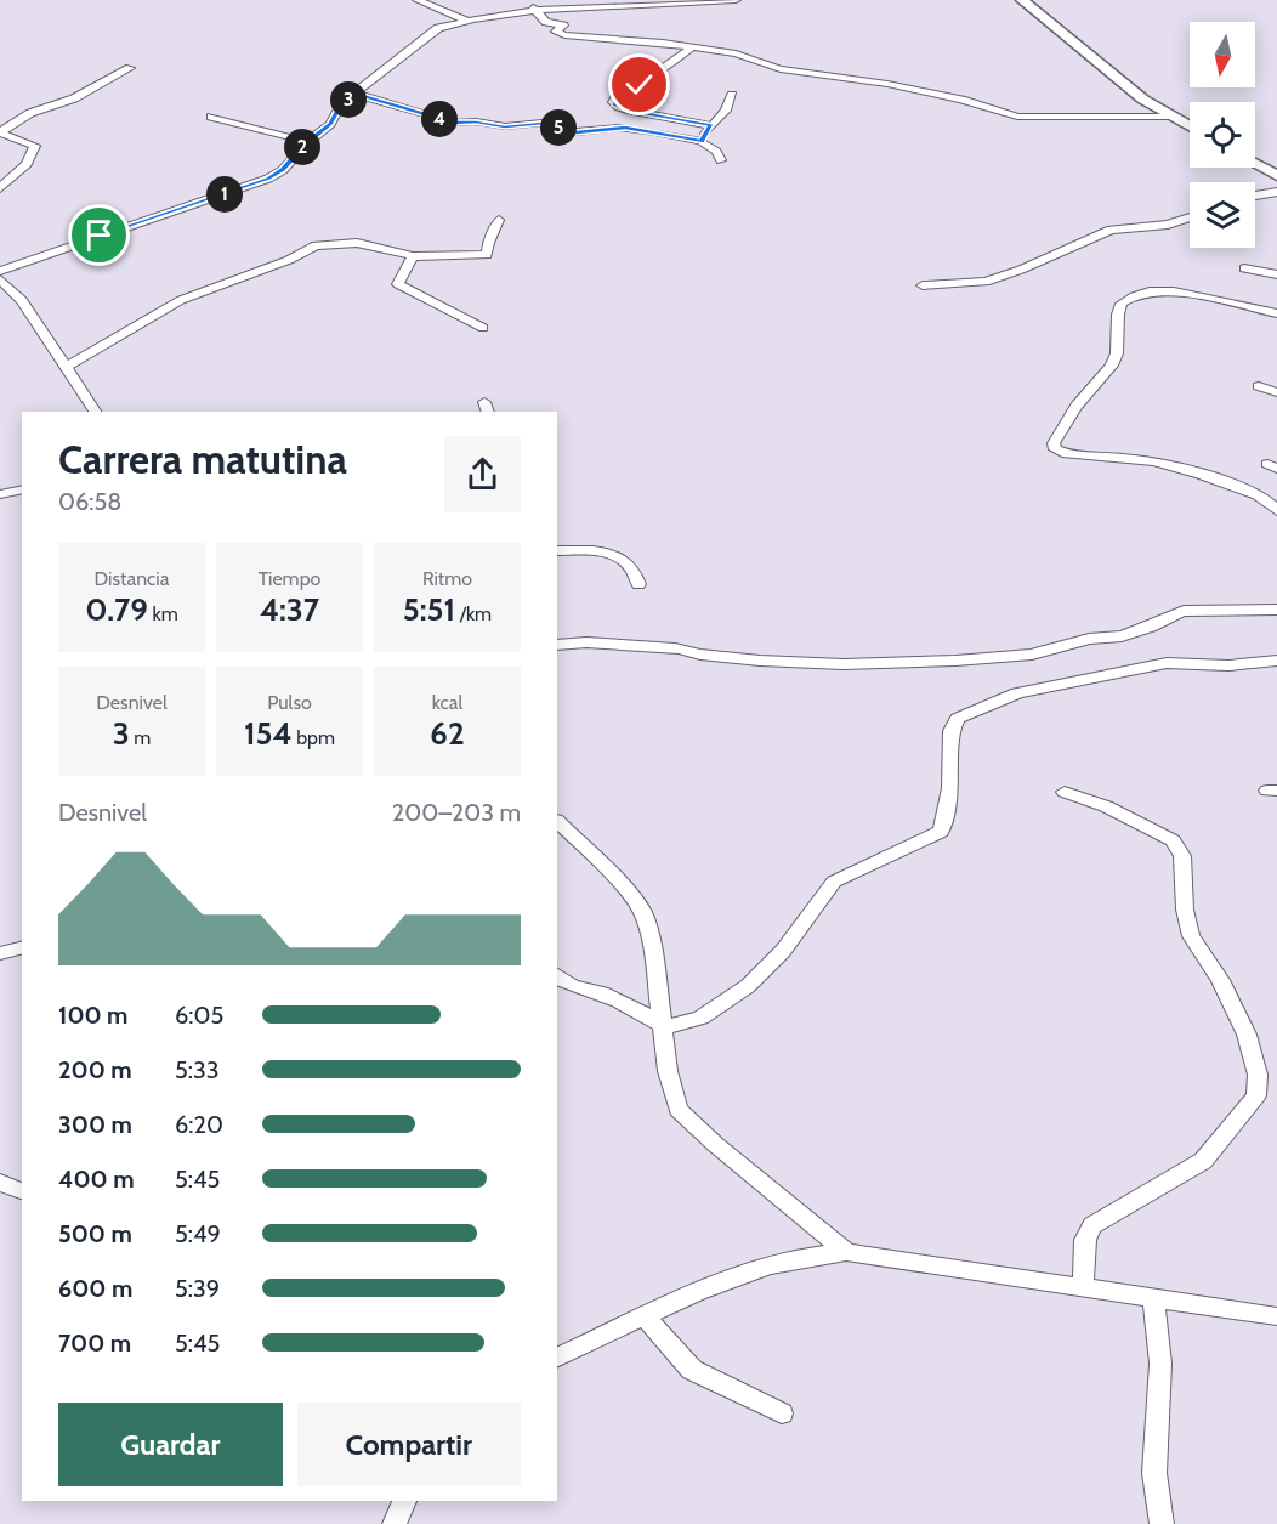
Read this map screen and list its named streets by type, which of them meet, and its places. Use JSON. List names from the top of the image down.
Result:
{
  "north": "bottom",
  "page": {
    "pins": [
      "3",
      "4",
      "5",
      "2",
      "1"
    ],
    "heading": ["Carrera matutina", "06:58"],
    "stats": [
      ["Distancia", "0.79 km"],
      ["Tiempo", "4:37"],
      ["Ritmo", "5:51 /km"],
      ["Desnivel", "3 m"],
      ["Pulso", "154 bpm"],
      ["kcal", "62"]
    ],
    "chart": ["Desnivel", "200–203 m"],
    "list": [
      {
        "name": "100 m",
        "note": "6:05"
      },
      {
        "name": "200 m",
        "note": "5:33"
      },
      {
        "name": "300 m",
        "note": "6:20"
      },
      {
        "name": "400 m",
        "note": "5:45"
      },
      {
        "name": "500 m",
        "note": "5:49"
      },
      {
        "name": "600 m",
        "note": "5:39"
      },
      {
        "name": "700 m",
        "note": "5:45"
      }
    ],
    "buttons": ["Guardar", "Compartir"]
  }
}
